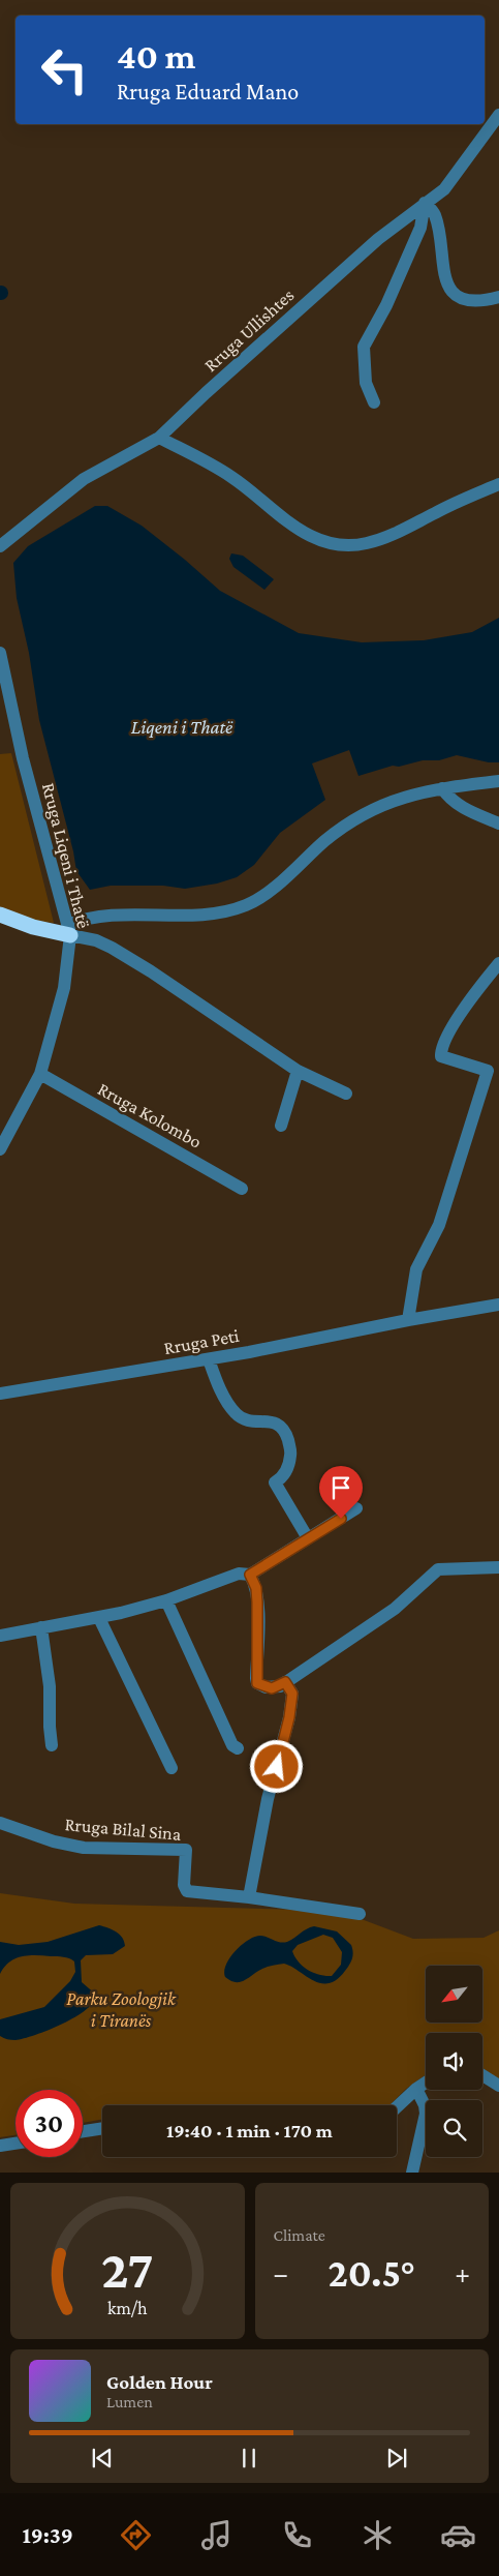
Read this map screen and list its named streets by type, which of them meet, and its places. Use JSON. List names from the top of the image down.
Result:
{
  "streets": {
    "street": [
      "Rruga Ullishtes",
      "Rruga Liqeni i Thatë",
      "Rruga Kolombo",
      "Rruga Peti",
      "Rruga Bilal Sina"
    ]
  },
  "crossings": [
    ["Rruga Liqeni i Thatë", "Rruga Kolombo"]
  ],
  "water": ["Liqeni i Thatë"],
  "parks": ["Parku Zoologjik i Tiranës"],
  "north": "bottom left",
  "page": {
    "turn": ["40 m", "Rruga Eduard Mano"],
    "limit": "30",
    "trip": "19:40 · 1 min · 170 m",
    "tile": "Climate",
    "heat": ["−", "20.5°", "+"],
    "song": ["Golden Hour", "Lumen"],
    "tabs": "19:39",
    "gauge": ["27", "km/h"]
  }
}
